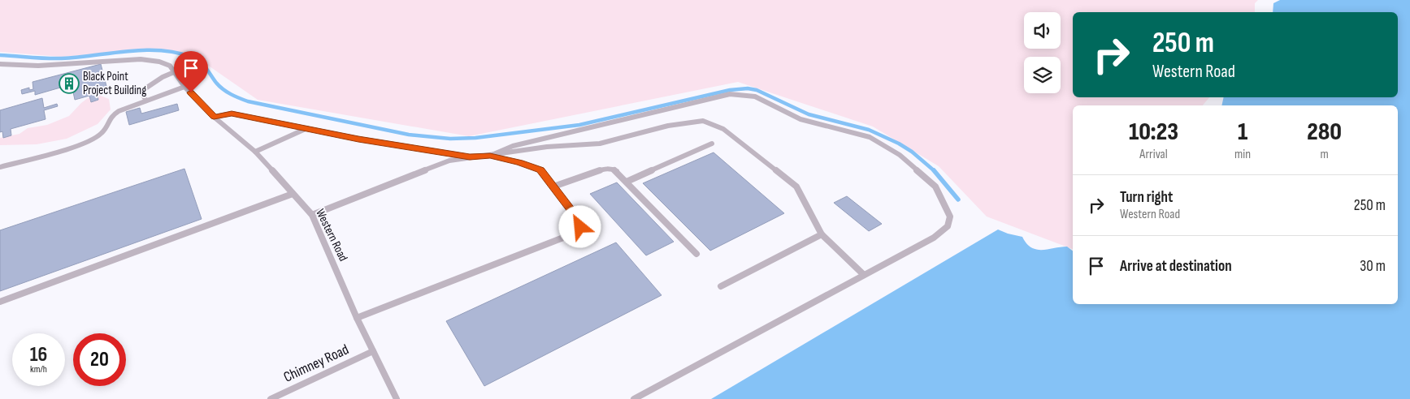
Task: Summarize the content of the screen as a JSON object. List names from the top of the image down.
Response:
{
  "streets": {
    "lane": ["Western Road", "Chimney Road"]
  },
  "crossings": [
    ["Western Road", "Chimney Road"]
  ],
  "places": {
    "building": ["Black Point Project Building"]
  },
  "page": {
    "turn": ["250 m", "Western Road"],
    "eta": [
      "10:23",
      "Arrival",
      "1",
      "min",
      "280",
      "m"
    ],
    "list": [
      {
        "name": "Turn right",
        "note": "Western Road",
        "value": "250 m"
      },
      {
        "name": "Arrive at destination",
        "value": "30 m"
      }
    ],
    "speed": "16 km/h",
    "limit": "20"
  }
}
